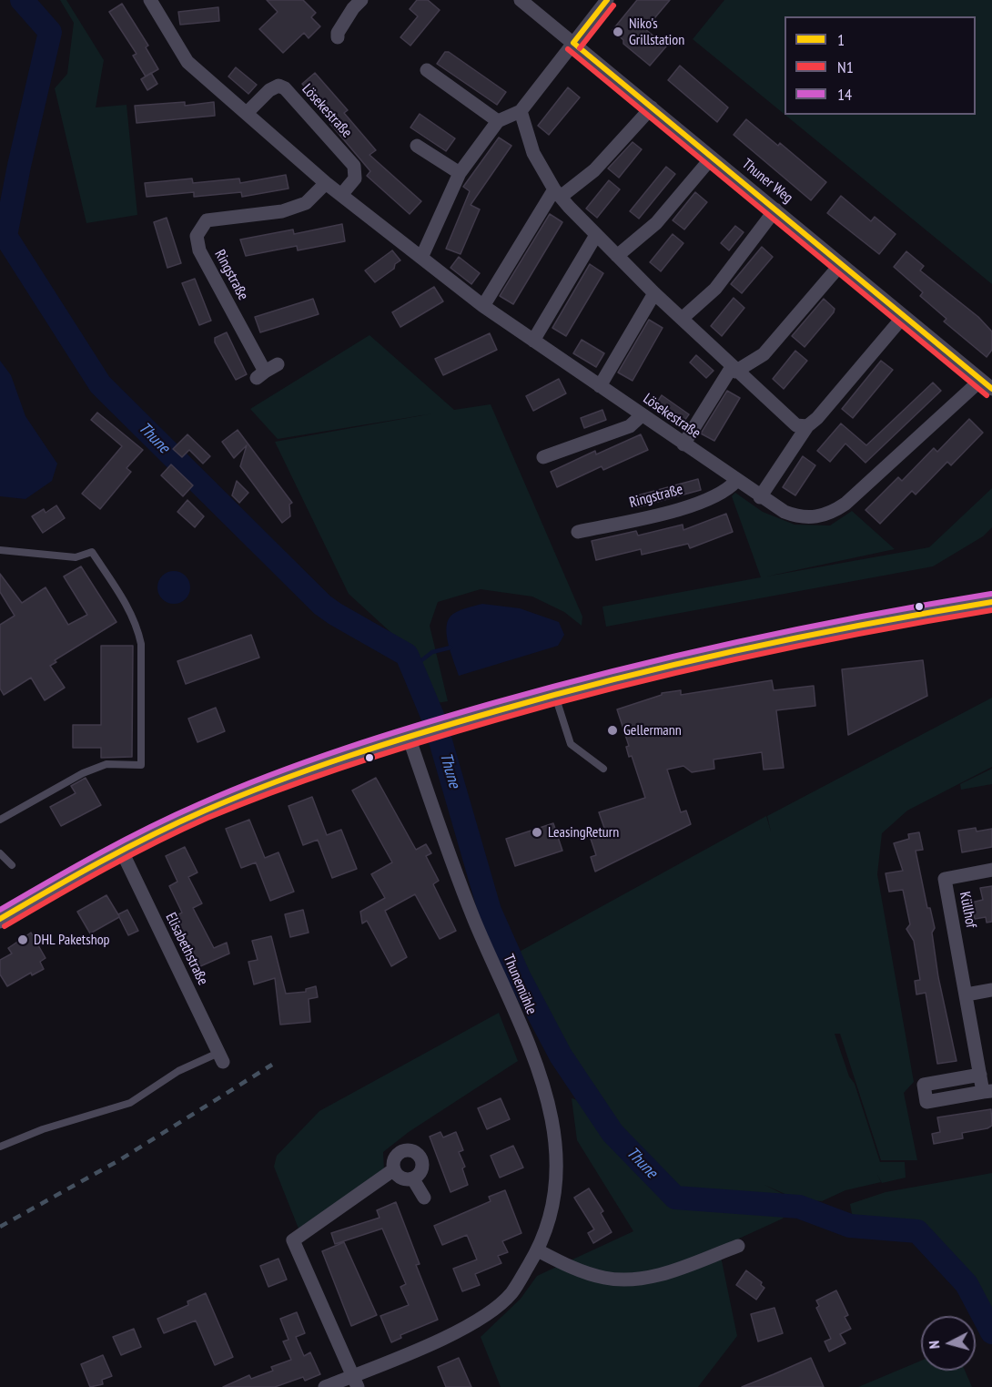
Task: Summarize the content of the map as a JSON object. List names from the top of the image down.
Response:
{
  "streets": {
    "street": [
      "Lösekestraße",
      "Thuner Weg",
      "Ringstraße",
      "Küllhof",
      "Elisabethstraße",
      "Thunemühle"
    ]
  },
  "crossings": [
    ["Lösekestraße", "Thuner Weg"],
    ["Lösekestraße", "Ringstraße"]
  ],
  "water": ["Thune"],
  "places": [
    "Niko's Grillstation",
    "Gellermann",
    "LeasingReturn",
    "DHL Paketshop"
  ],
  "lines": ["transit line 1", "transit line N1", "transit line 14"],
  "legend": ["1", "N1", "14"],
  "north": "left"
}
